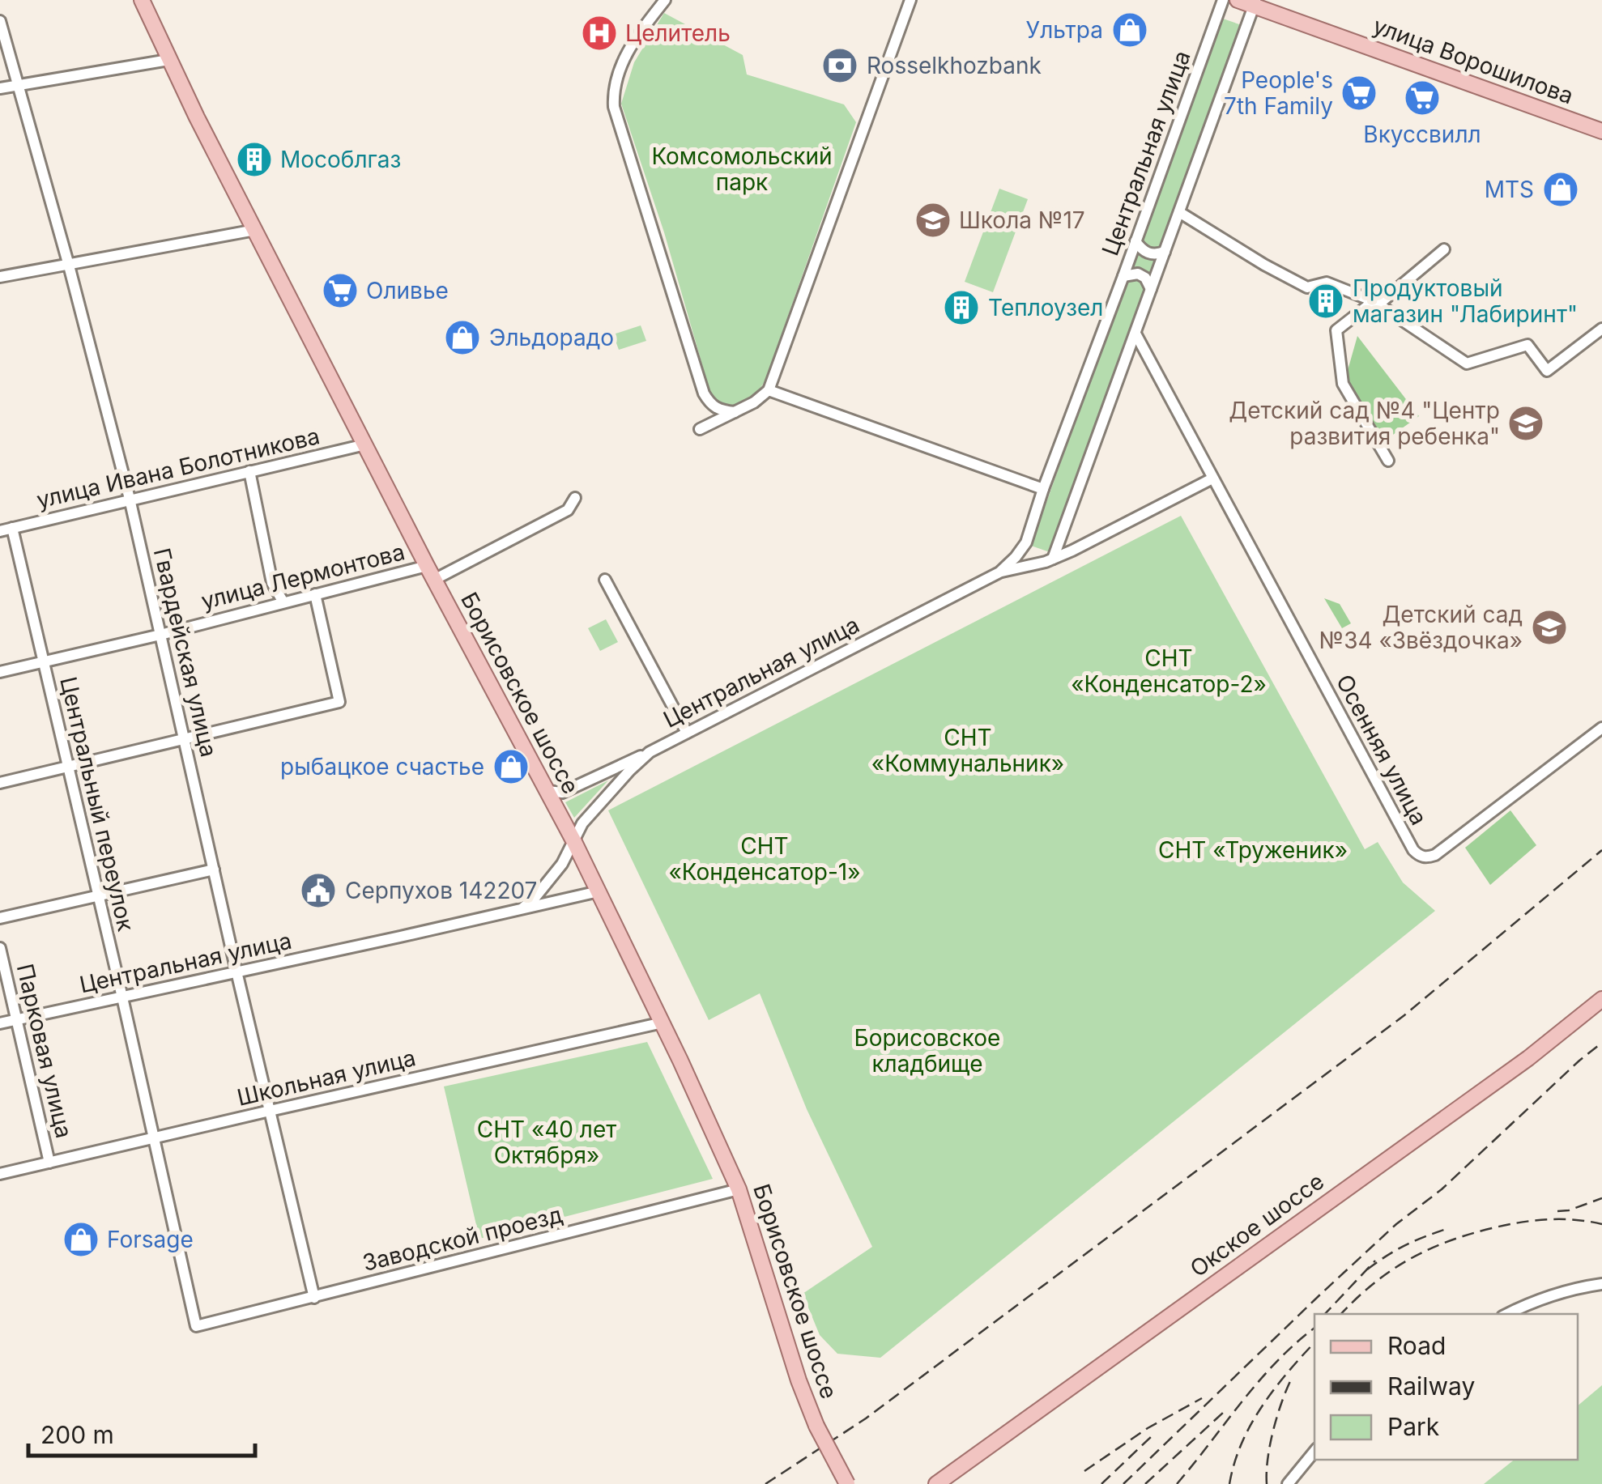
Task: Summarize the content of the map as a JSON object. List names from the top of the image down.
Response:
{
  "streets": {
    "main road": ["улица Ворошилова", "Борисовское шоссе", "Окское шоссе"],
    "street": [
      "Центральная улица",
      "улица Ивана Болотникова",
      "улица Лермонтова",
      "Гвардейская улица",
      "Осенняя улица",
      "Центральный переулок",
      "Парковая улица",
      "Школьная улица",
      "Заводской проезд"
    ]
  },
  "crossings": [
    ["Центральная улица", "Гвардейская улица"],
    ["Центральная улица", "Борисовское шоссе"],
    ["Центральная улица", "Центральный переулок"],
    ["Центральная улица", "Парковая улица"],
    ["улица Ивана Болотникова", "Гвардейская улица"],
    ["улица Ивана Болотникова", "Борисовское шоссе"],
    ["улица Ивана Болотникова", "Центральный переулок"],
    ["улица Лермонтова", "Гвардейская улица"],
    ["улица Лермонтова", "Борисовское шоссе"],
    ["улица Лермонтова", "Центральный переулок"],
    ["Гвардейская улица", "Школьная улица"],
    ["Гвардейская улица", "Заводской проезд"],
    ["Борисовское шоссе", "Школьная улица"],
    ["Борисовское шоссе", "Заводской проезд"],
    ["Центральный переулок", "Школьная улица"],
    ["Центральный переулок", "Заводской проезд"],
    ["Парковая улица", "Школьная улица"]
  ],
  "parks": [
    "Комсомольский парк",
    "СНТ «Конденсатор-2»",
    "СНТ «Коммунальник»",
    "СНТ «Конденсатор-1»",
    "СНТ «Труженик»",
    "Борисовское кладбище",
    "СНТ «40 лет Октября»"
  ],
  "places": {
    "shop": [
      "Ультра",
      "MTS",
      "Эльдорадо",
      "рыбацкое счастье",
      "Forsage"
    ],
    "hospital": ["Целитель"],
    "bank": ["Rosselkhozbank"],
    "supermarket": ["People's 7th Family", "Вкуссвилл", "Оливье"],
    "building": ["Мособлгаз", "Продуктовый магазин \"Лабиринт\"", "Теплоузел"],
    "school or university": ["Школа №17", "Детский сад №4 \"Центр развития ребенка\"", "Детский сад №34 «Звёздочка»"],
    "public building": ["Серпухов 142207"]
  },
  "legend": ["Road", "Railway", "Park"],
  "scale_bar": "200 m"
}
